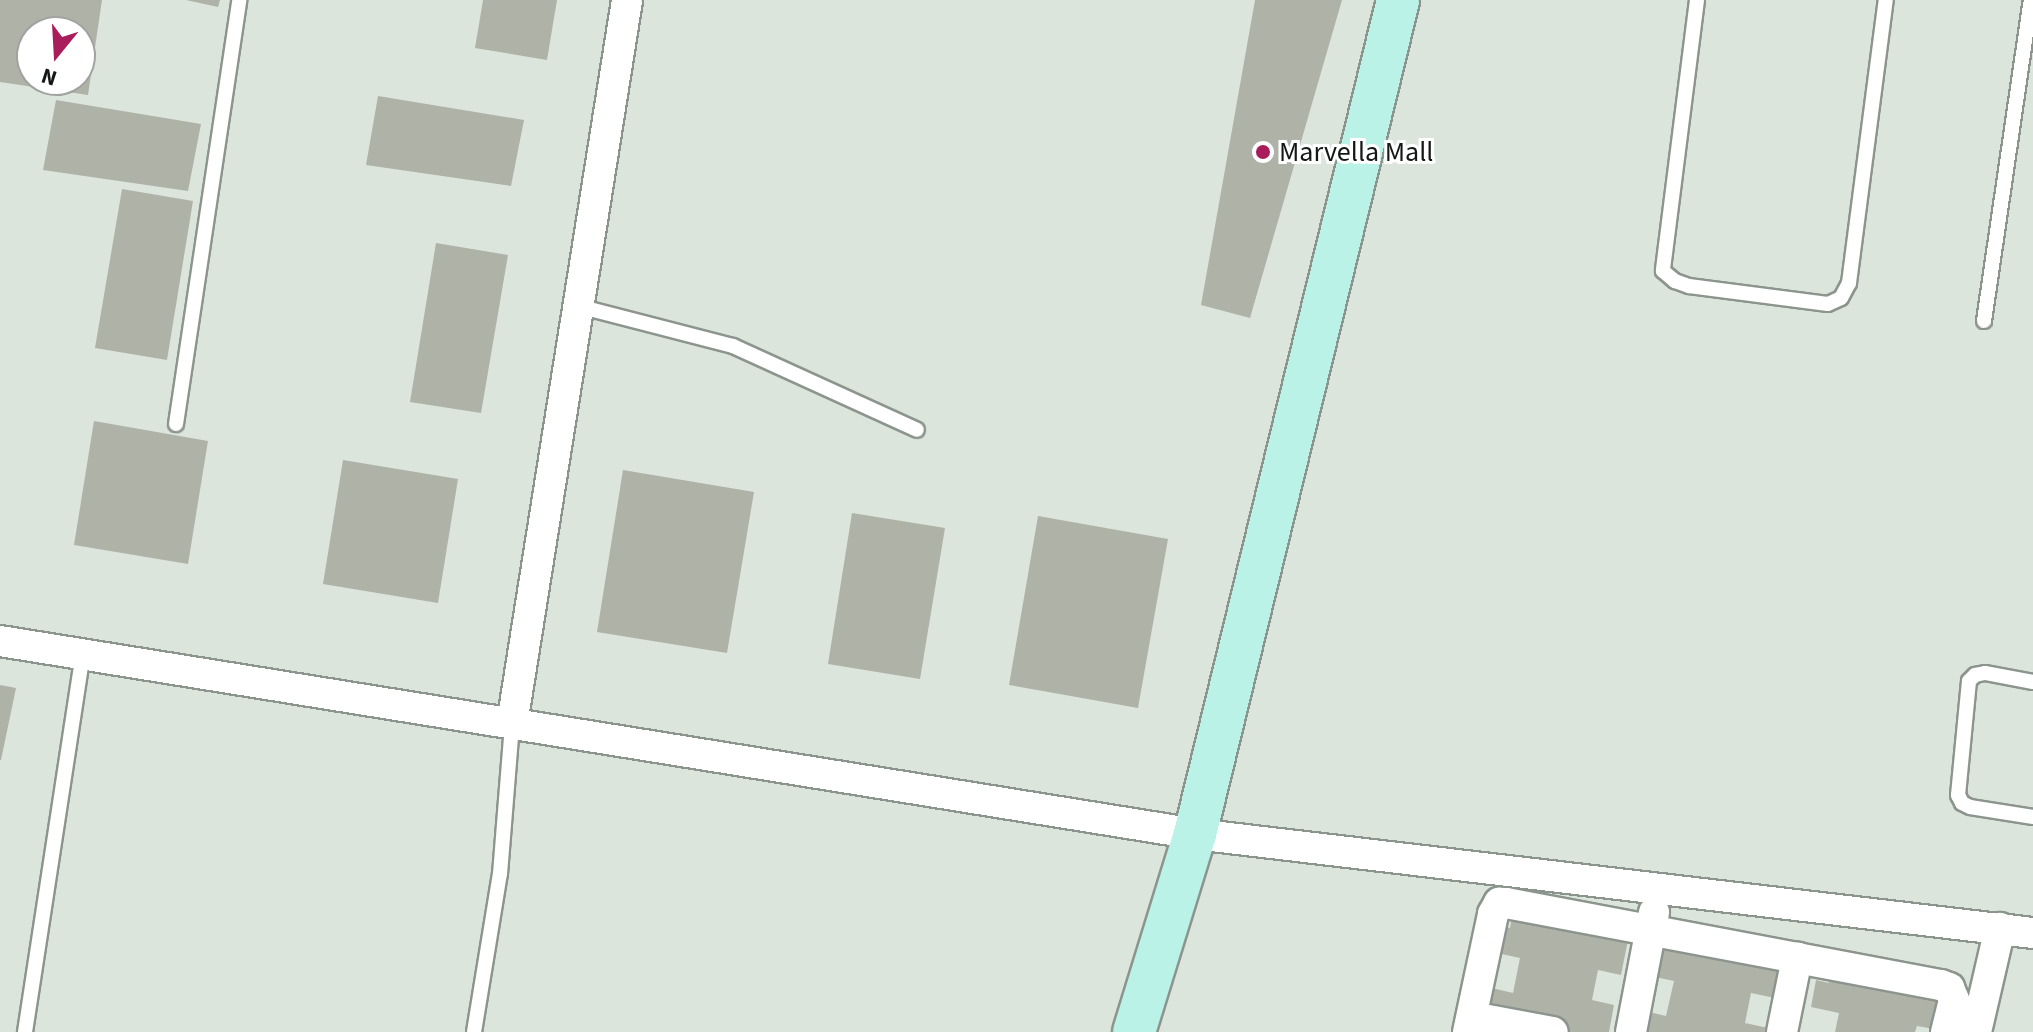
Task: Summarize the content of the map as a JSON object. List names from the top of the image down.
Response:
{
  "places": ["Marvella Mall"],
  "north": "bottom"
}
